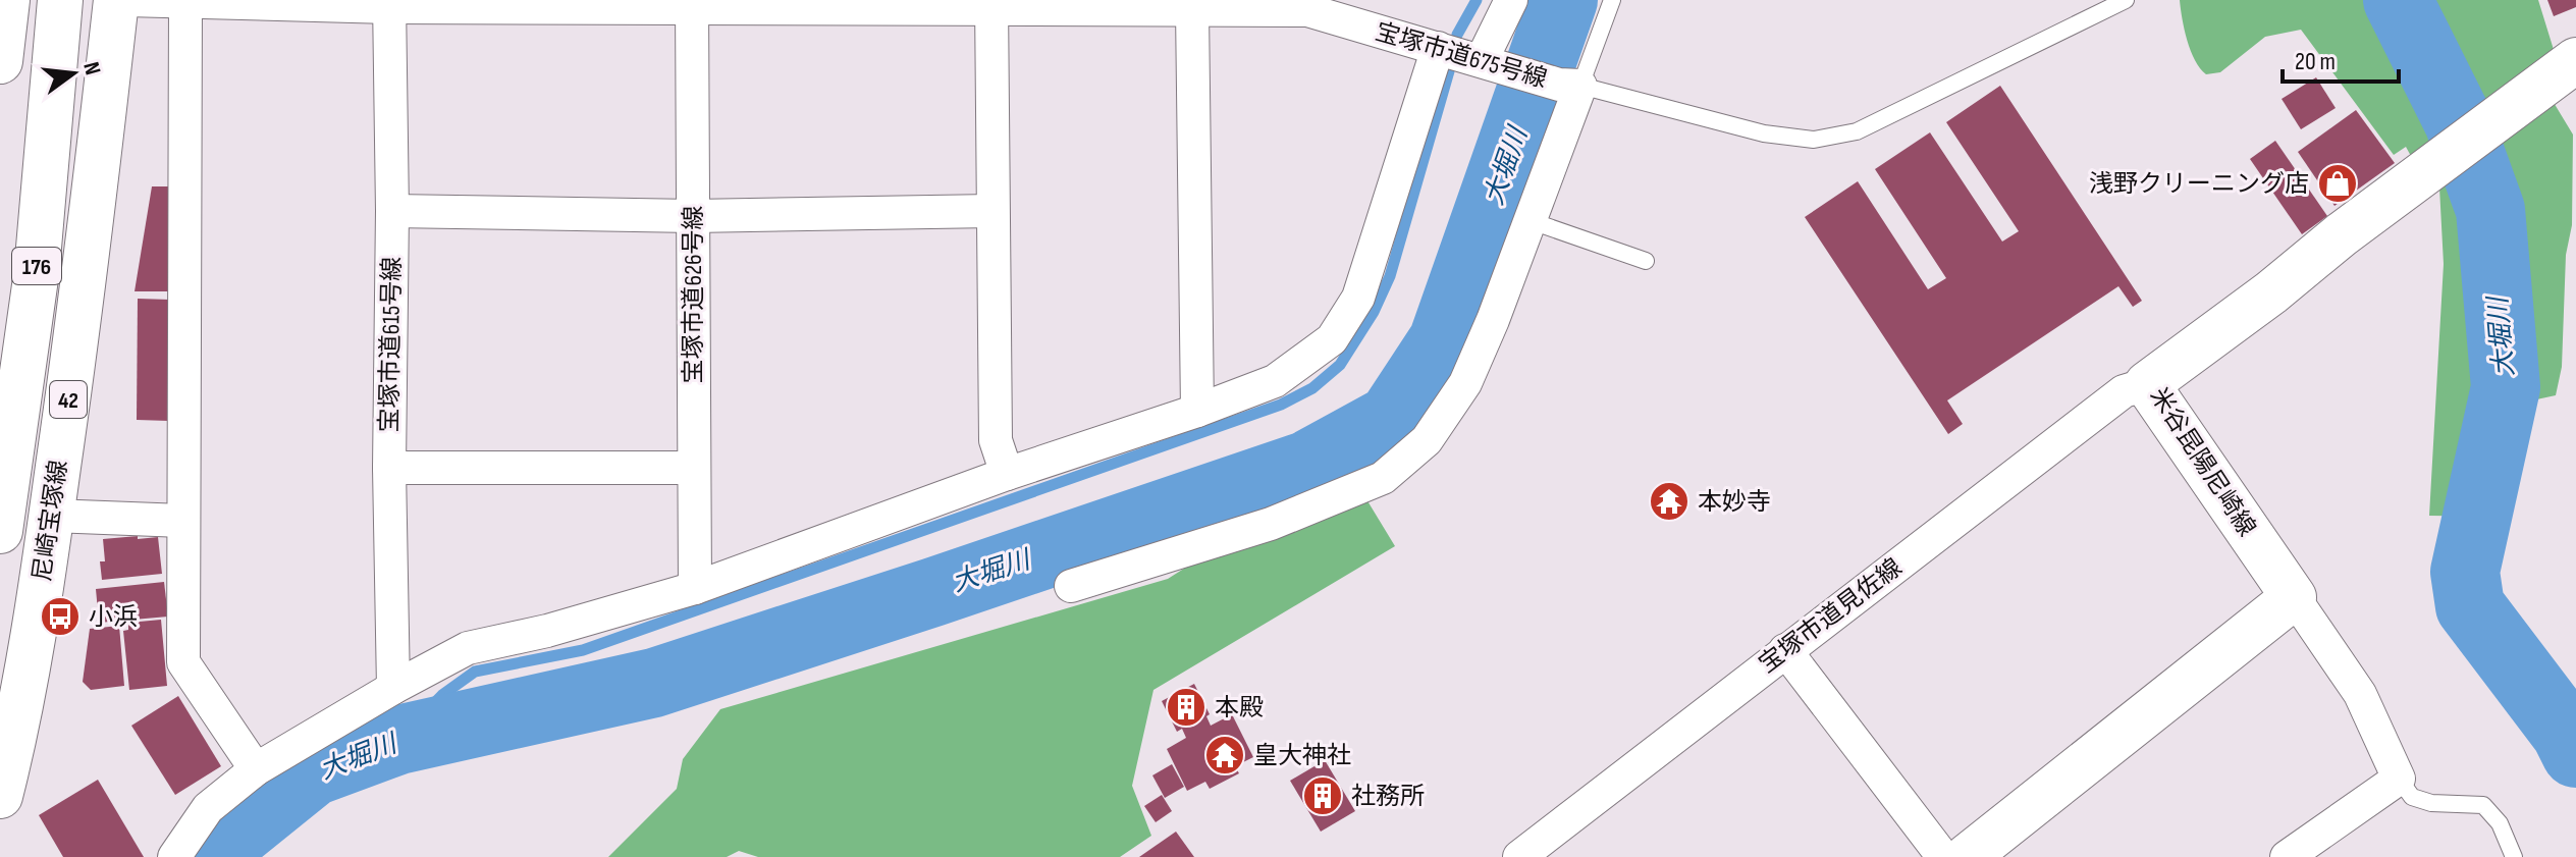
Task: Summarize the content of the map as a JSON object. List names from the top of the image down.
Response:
{
  "streets": {
    "main road": [
      "176",
      "42",
      "米谷昆陽尼崎線",
      "尼崎宝塚線"
    ],
    "street": [
      "宝塚市道675号線",
      "宝塚市道626号線",
      "宝塚市道615号線",
      "宝塚市道見佐線"
    ]
  },
  "crossings": [
    ["宝塚市道675号線", "宝塚市道626号線"],
    ["宝塚市道675号線", "宝塚市道615号線"],
    ["米谷昆陽尼崎線", "宝塚市道見佐線"]
  ],
  "water": ["大堀川"],
  "places": {
    "shop": ["浅野クリーニング店"],
    "temple": ["本妙寺", "皇大神社"],
    "bus stop": ["小浜"],
    "building": ["本殿", "社務所"]
  },
  "scale_bar": "20 m",
  "north": "right"
}
